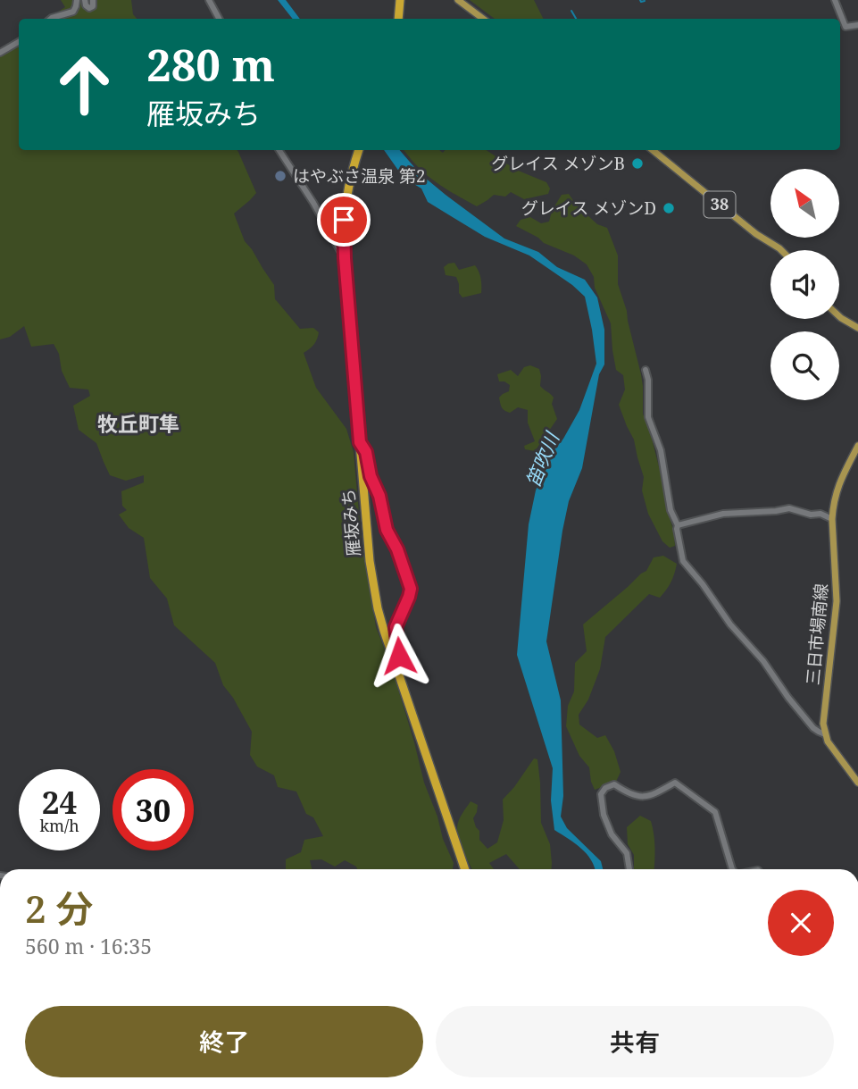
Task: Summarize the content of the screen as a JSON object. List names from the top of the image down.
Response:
{
  "streets": {
    "highway": ["雁坂みち"],
    "main road": ["38", "三日市場南線"]
  },
  "districts": ["牧丘町隼"],
  "water": ["笛吹川"],
  "places": ["グレイス メゾンB", "はやぶさ温泉 第2", "グレイス メゾンD"],
  "north": "top left",
  "page": {
    "turn": ["280 m", "雁坂みち"],
    "speed": "24 km/h",
    "limit": "30",
    "heading": ["2 分", "560 m · 16:35"],
    "buttons": ["終了", "共有"]
  }
}
